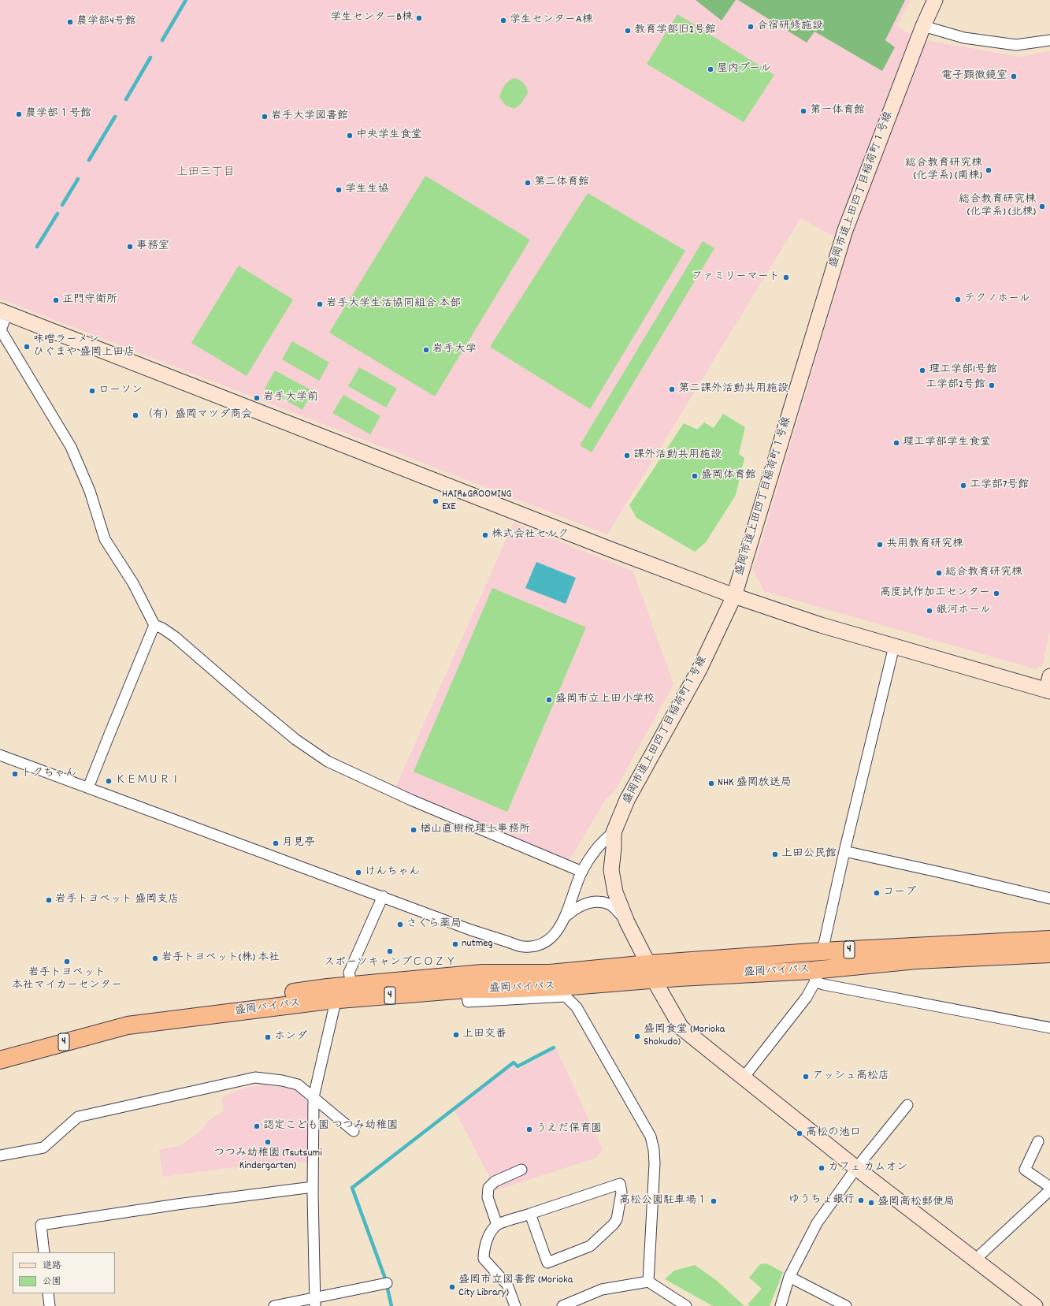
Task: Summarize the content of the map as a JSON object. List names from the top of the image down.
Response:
{
  "streets": {
    "highway": ["4", "盛岡バイパス"],
    "street": ["盛岡市道上田四丁目稲荷町１号線"]
  },
  "crossings": [
    ["盛岡市道上田四丁目稲荷町１号線", "盛岡バイパス"]
  ],
  "districts": ["上田三丁目"],
  "places": [
    "学生センターB棟",
    "学生センターA棟",
    "農学部4号館",
    "合宿研修施設",
    "教育学部旧2号館",
    "屋内プール",
    "電子顕微鏡室",
    "第一体育館",
    "農学部１号館",
    "岩手大学図書館",
    "中央学生食堂",
    "総合教育研究棟 (化学系) (南棟)",
    "第二体育館",
    "学生生協",
    "総合教育研究棟 (化学系) (北棟)",
    "事務室",
    "ファミリーマート",
    "テクノホール",
    "正門守衛所",
    "岩手大学生活協同組合 本部",
    "味噌ラーメン ひぐまや 盛岡上田店",
    "岩手大学",
    "理工学部1号館",
    "工学部2号館",
    "第二課外活動共用施設",
    "ローソン",
    "岩手大学前",
    "（有）盛岡マツダ商会",
    "理工学部学生食堂",
    "課外活動共用施設",
    "盛岡体育館",
    "工学部7号館",
    "HAIR&GROOMING EXE",
    "株式会社セルク",
    "共用教育研究棟",
    "総合教育研究棟",
    "高度試作加工センター",
    "銀河ホール",
    "盛岡市立上田小学校",
    "トクちゃん",
    "ＫＥＭＵＲＩ",
    "NHK 盛岡放送局",
    "楢山直樹税理士事務所",
    "月見亭",
    "上田公民館",
    "けんちゃん",
    "コープ",
    "岩手トヨペット 盛岡支店",
    "さくら薬局",
    "nutmeg",
    "スポーツキャンプＣＯＺＹ",
    "岩手トヨペット(株) 本社",
    "岩手トヨペット 本社マイカーセンター",
    "上田交番",
    "盛岡食堂 (Morioka Shokudo)",
    "ホンダ",
    "アッシュ高松店",
    "認定こども園 つつみ幼稚園",
    "うえだ保育園",
    "高松の池口",
    "つつみ幼稚園 (Tsutsumi Kindergarten)",
    "カフェ カムオン",
    "ゆうちょ銀行",
    "高松公園駐車場１",
    "盛岡高松郵便局",
    "盛岡市立図書館 (Morioka City Library)"
  ],
  "legend": ["道路", "公園"]
}
